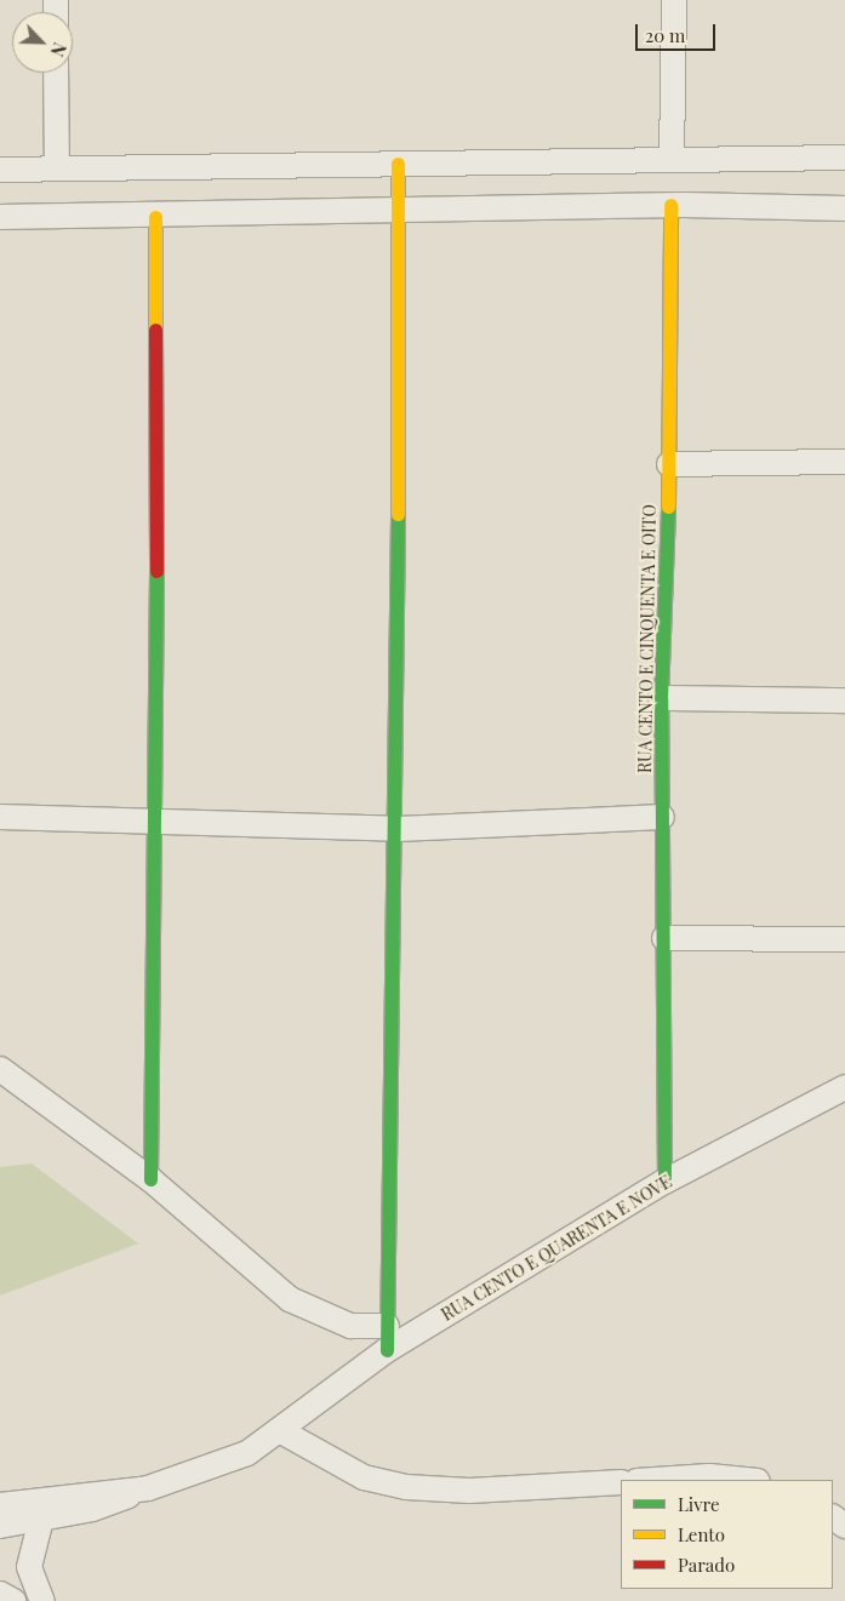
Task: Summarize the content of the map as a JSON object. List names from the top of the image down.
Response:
{
  "streets": {
    "street": ["RUA CENTO E CINQUENTA E OITO", "RUA CENTO E QUARENTA E NOVE"]
  },
  "crossings": [
    ["RUA CENTO E CINQUENTA E OITO", "RUA CENTO E QUARENTA E NOVE"]
  ],
  "legend": ["Livre", "Lento", "Parado"],
  "scale_bar": "20 m",
  "north": "bottom right"
}
